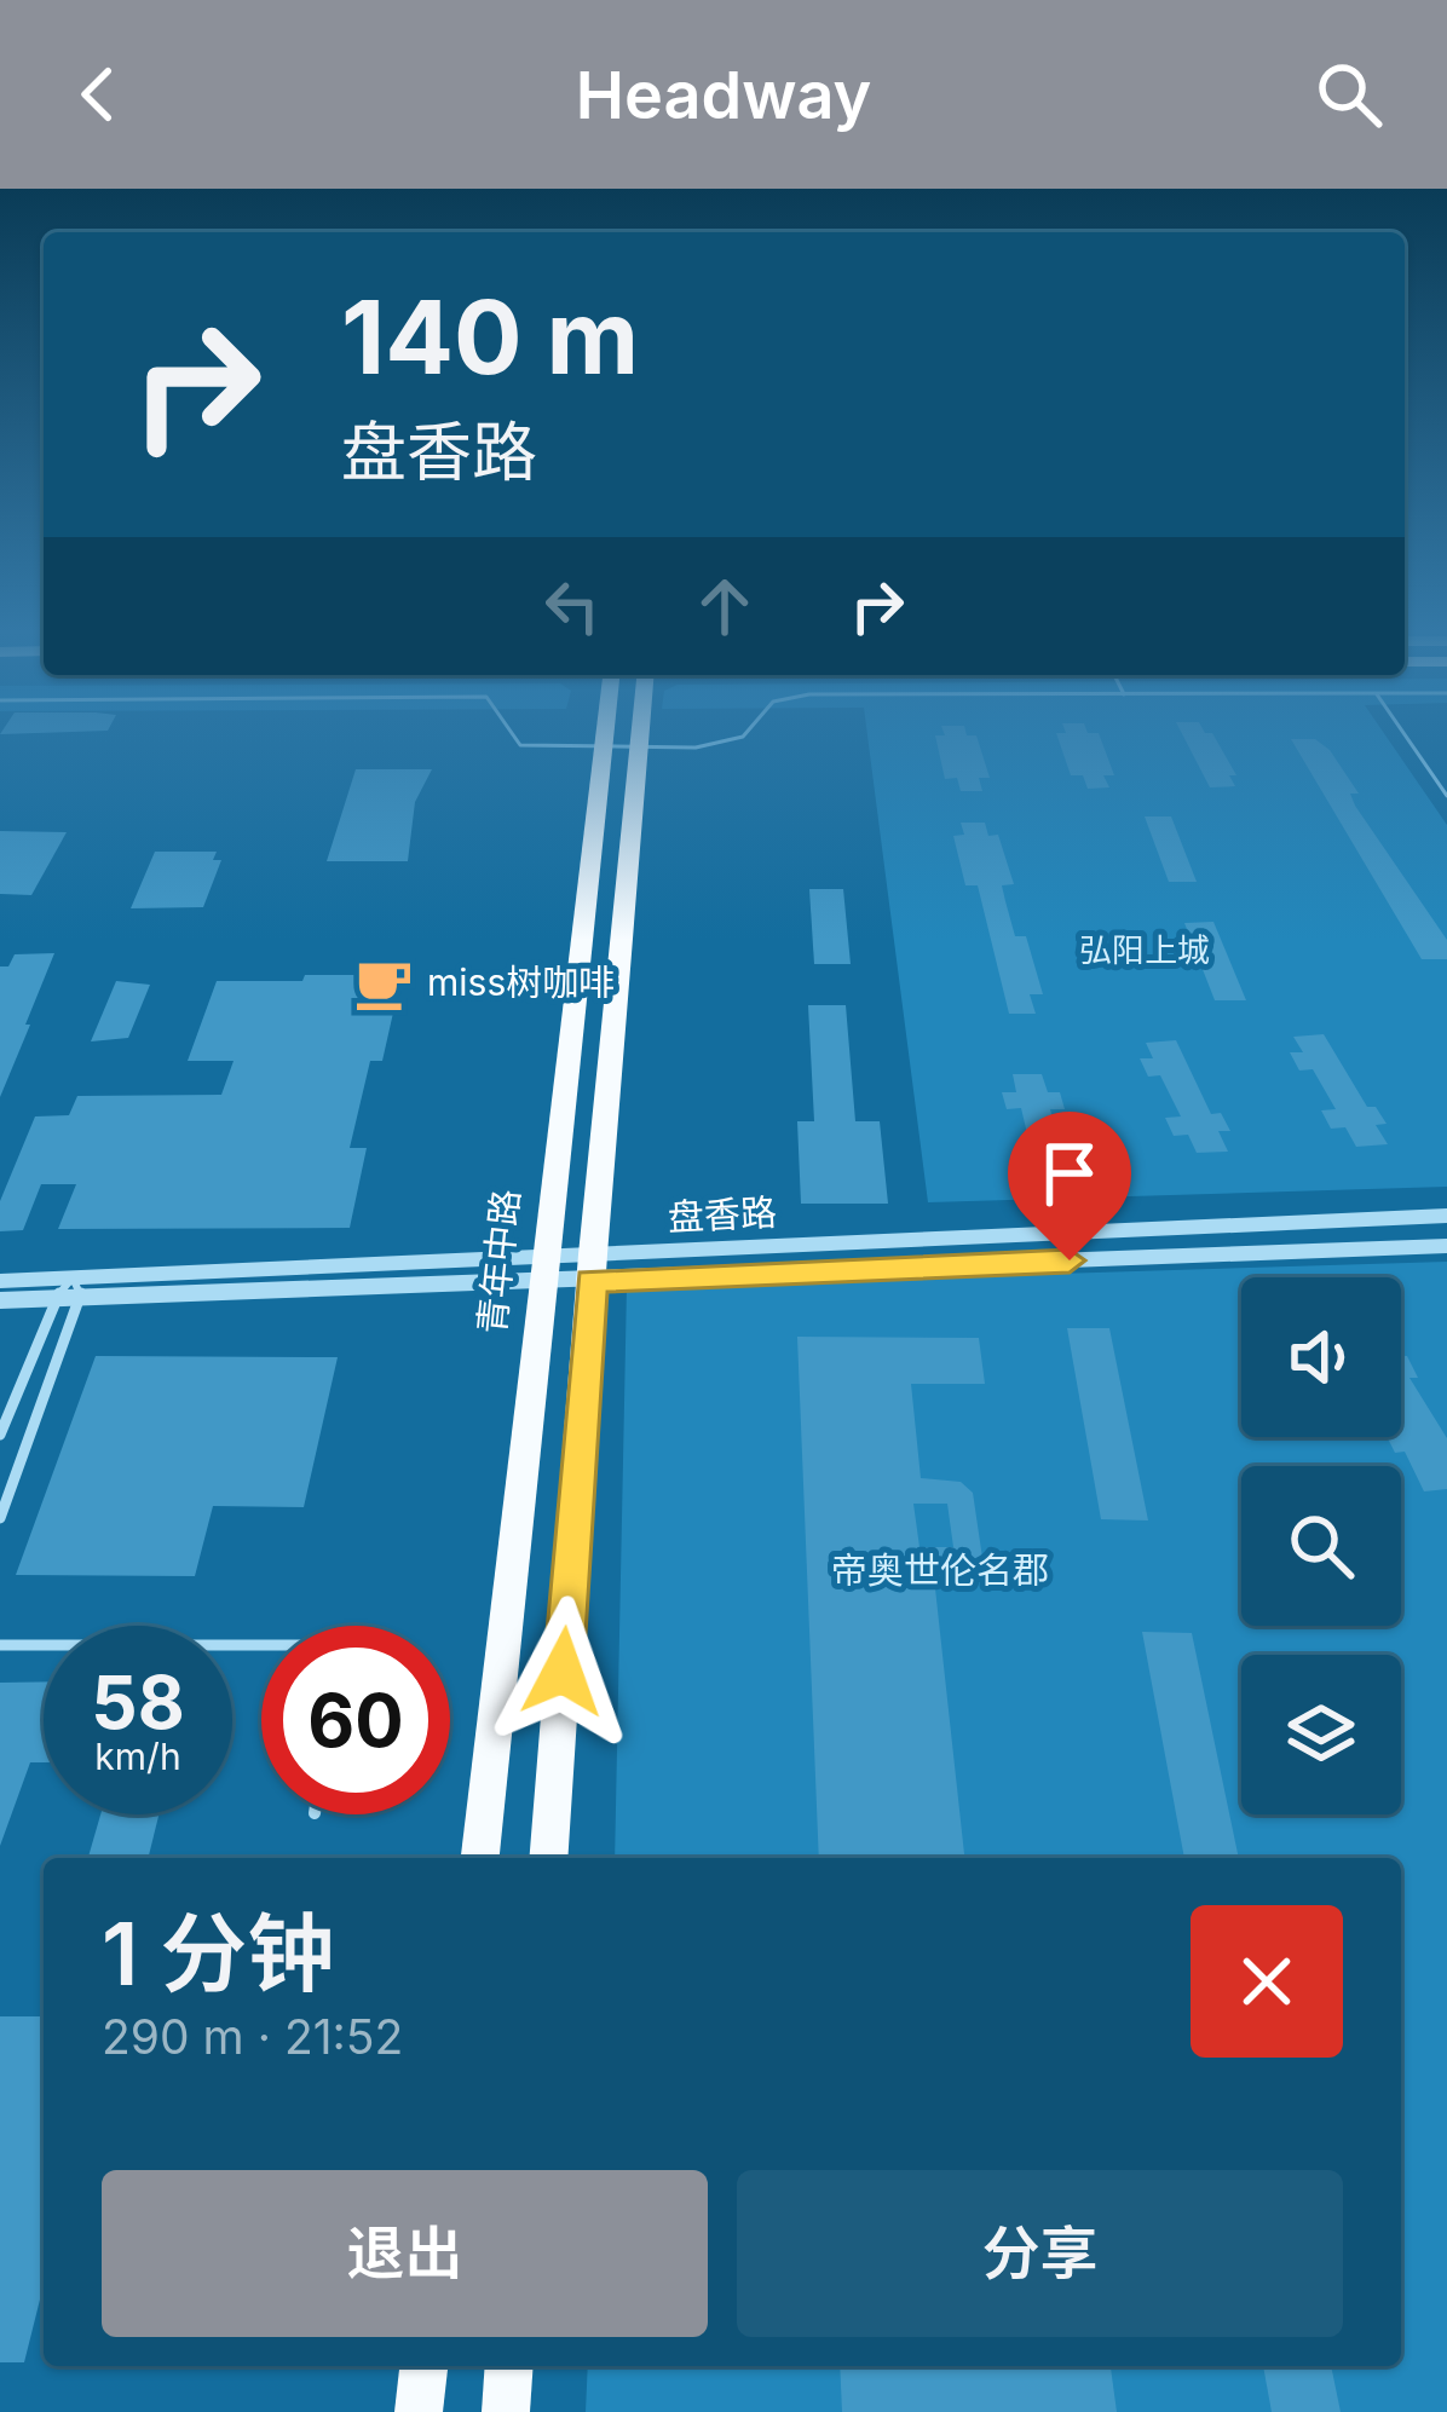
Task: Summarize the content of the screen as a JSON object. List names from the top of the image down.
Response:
{
  "streets": {
    "main road": ["青年中路"],
    "street": ["盘香路"]
  },
  "crossings": [
    ["盘香路", "青年中路"]
  ],
  "parks": ["弘阳上城", "帝奥世伦名郡"],
  "places": {
    "cafe": ["miss树咖啡"]
  },
  "page": {
    "header": "Headway",
    "turn": ["140 m", "盘香路"],
    "speed": "58 km/h",
    "limit": "60",
    "heading": ["1 分钟", "290 m · 21:52"],
    "buttons": ["退出", "分享"]
  }
}
